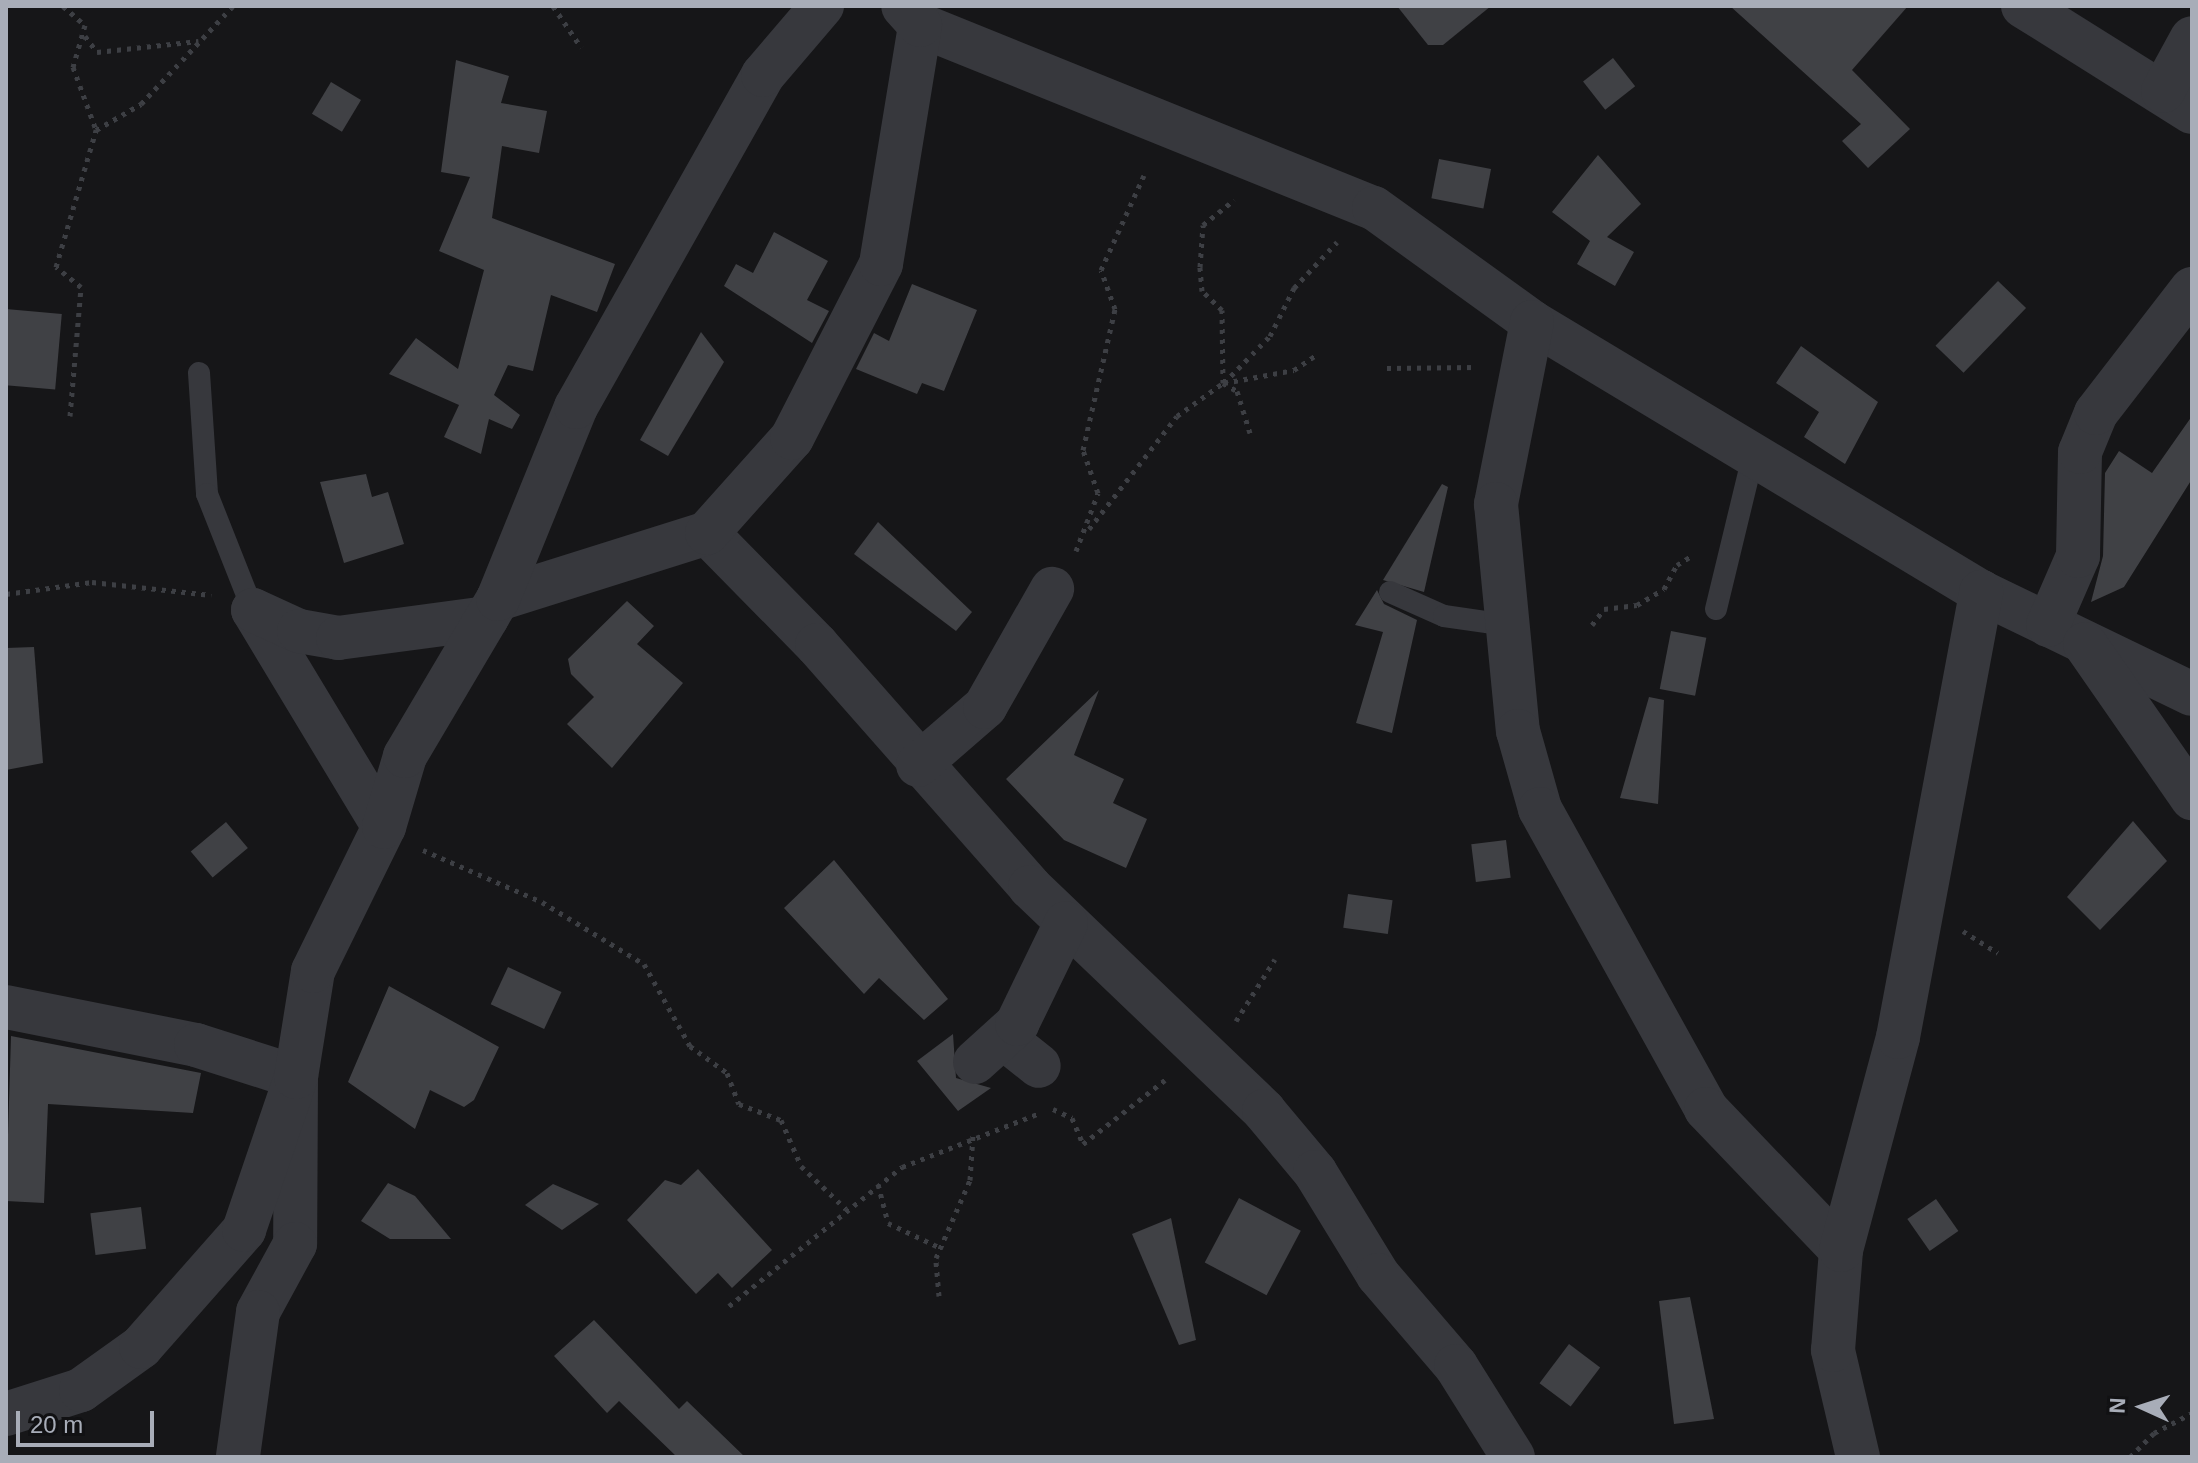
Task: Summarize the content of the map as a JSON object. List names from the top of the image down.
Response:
{
  "scale_bar": "20 m",
  "north": "left"
}
